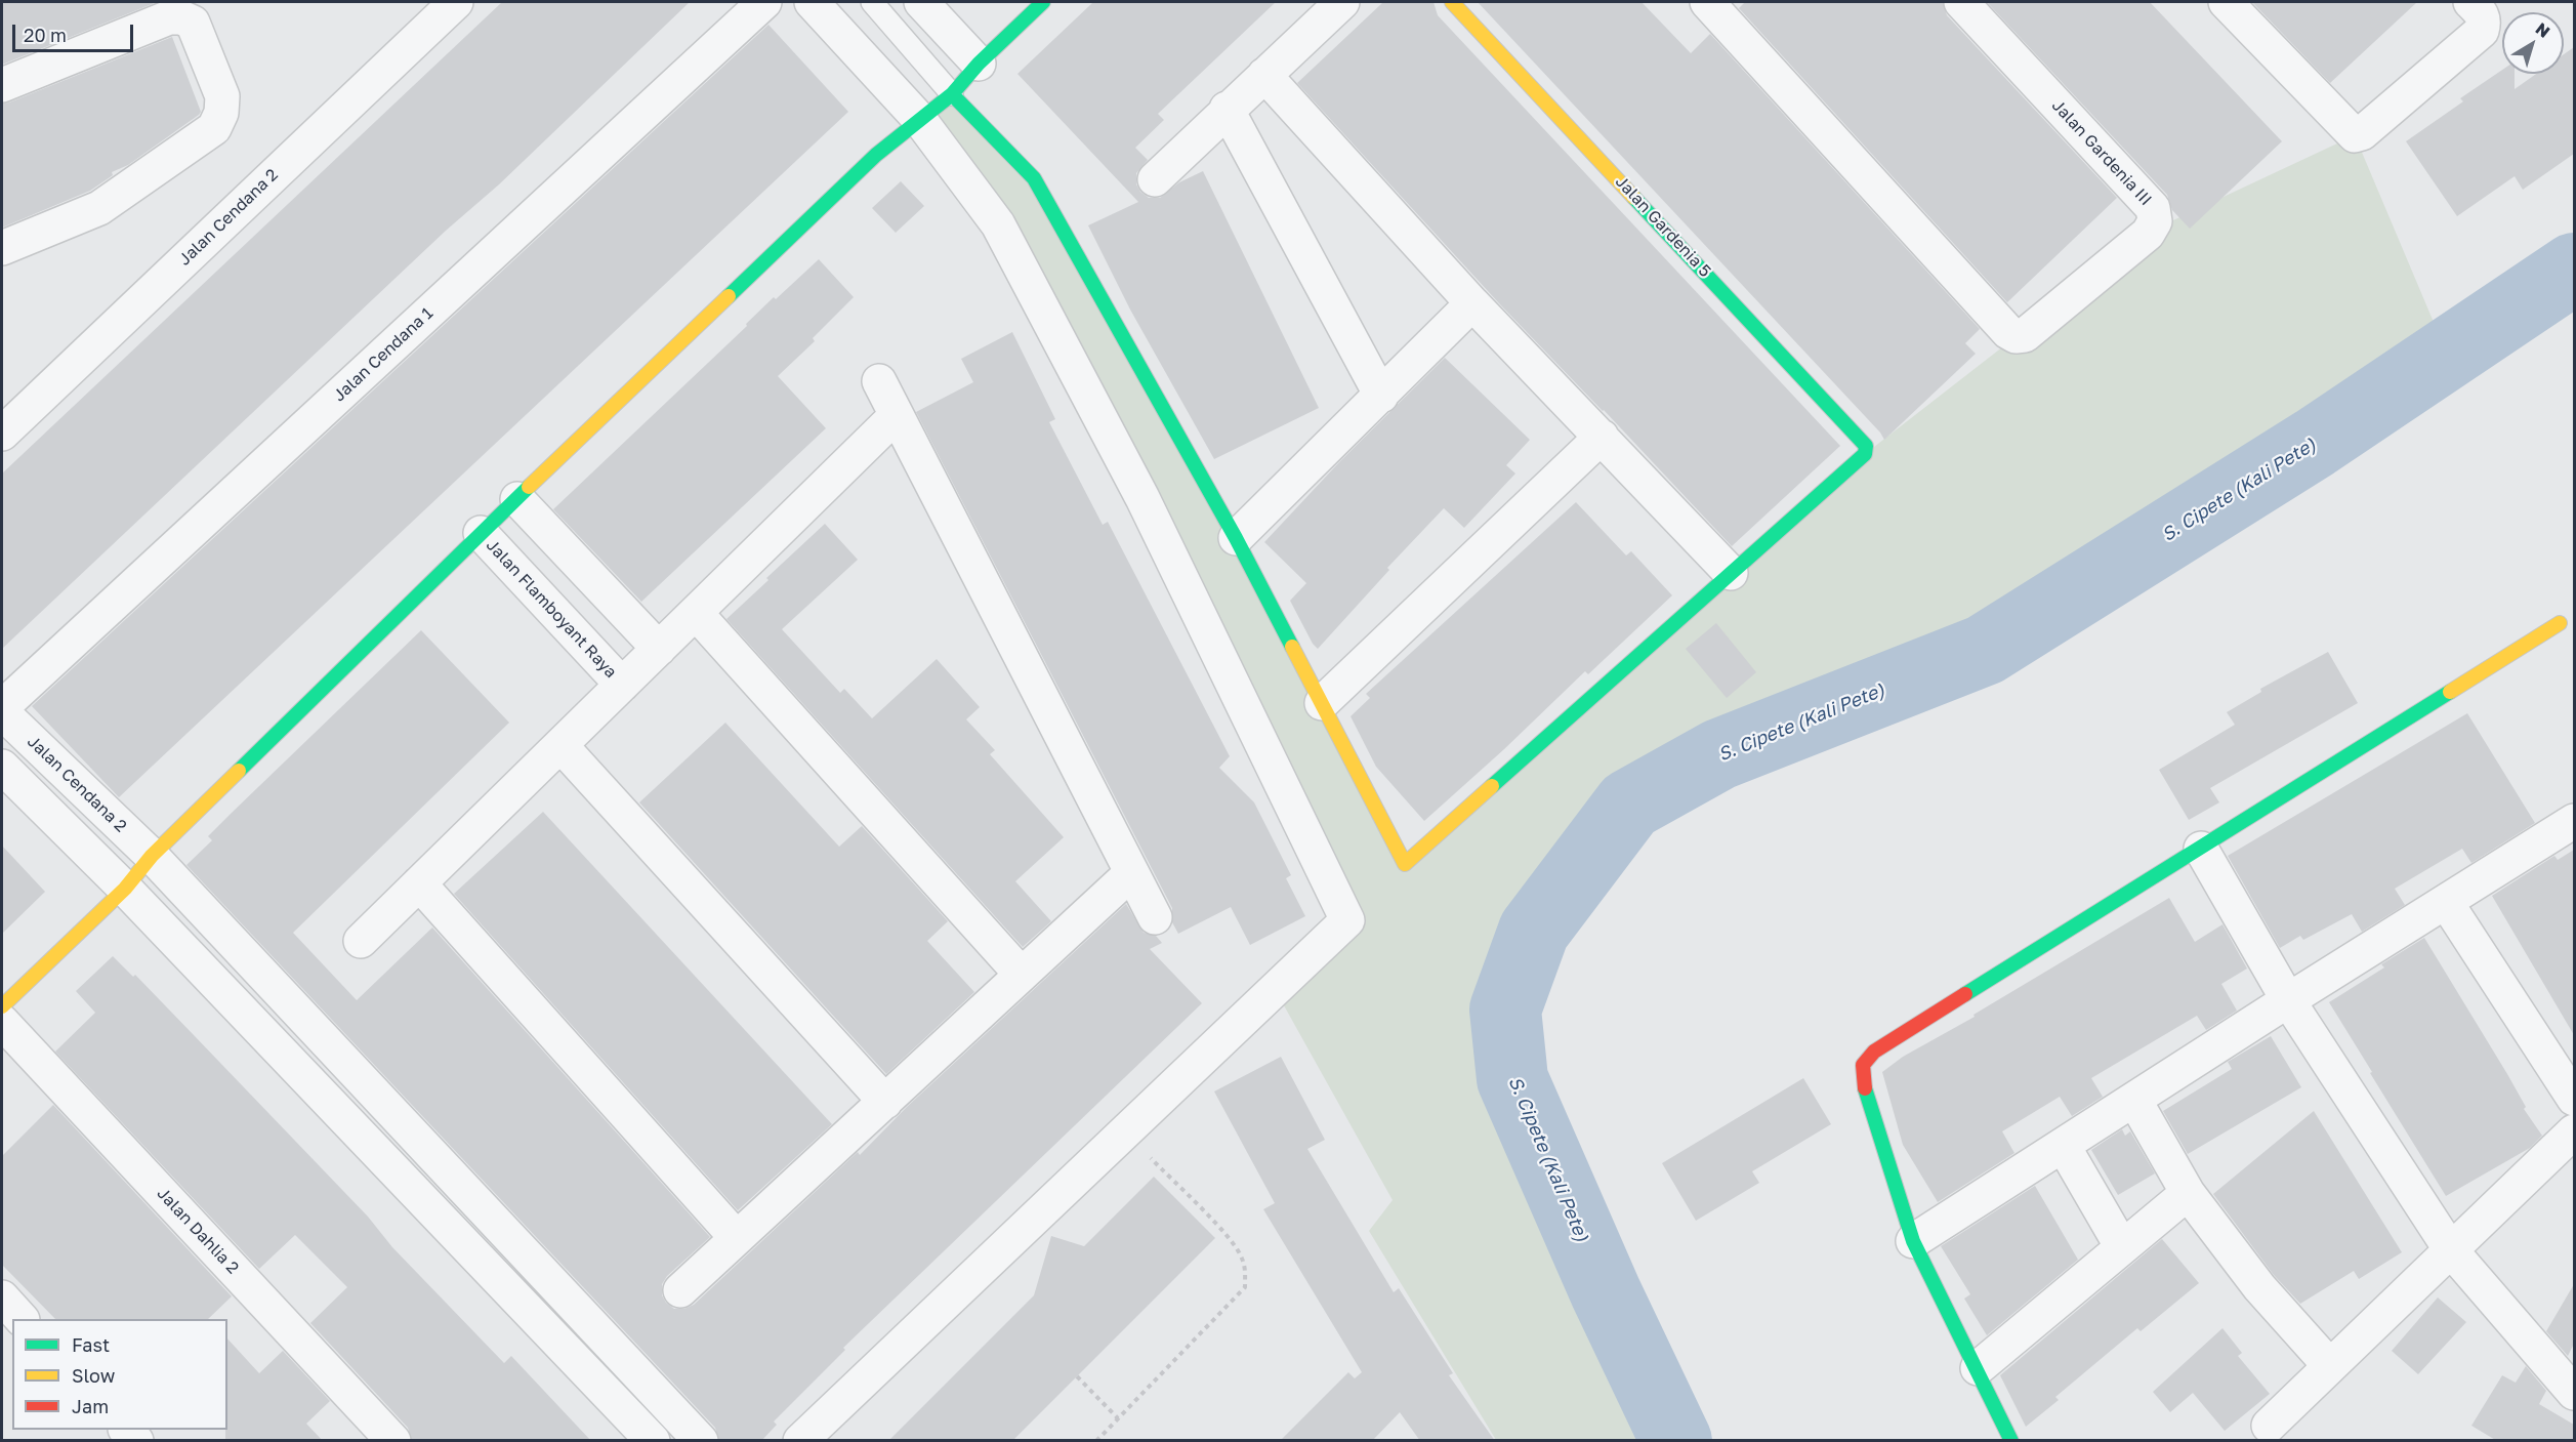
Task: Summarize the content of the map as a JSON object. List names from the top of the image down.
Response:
{
  "streets": {
    "street": [
      "Jalan Gardenia III",
      "Jalan Cendana 2",
      "Jalan Gardenia 5",
      "Jalan Cendana 1",
      "Jalan Flamboyant Raya",
      "Jalan Dahlia 2"
    ]
  },
  "water": ["S. Cipete (Kali Pete)"],
  "legend": ["Fast", "Slow", "Jam"],
  "scale_bar": "20 m",
  "north": "top right"
}
